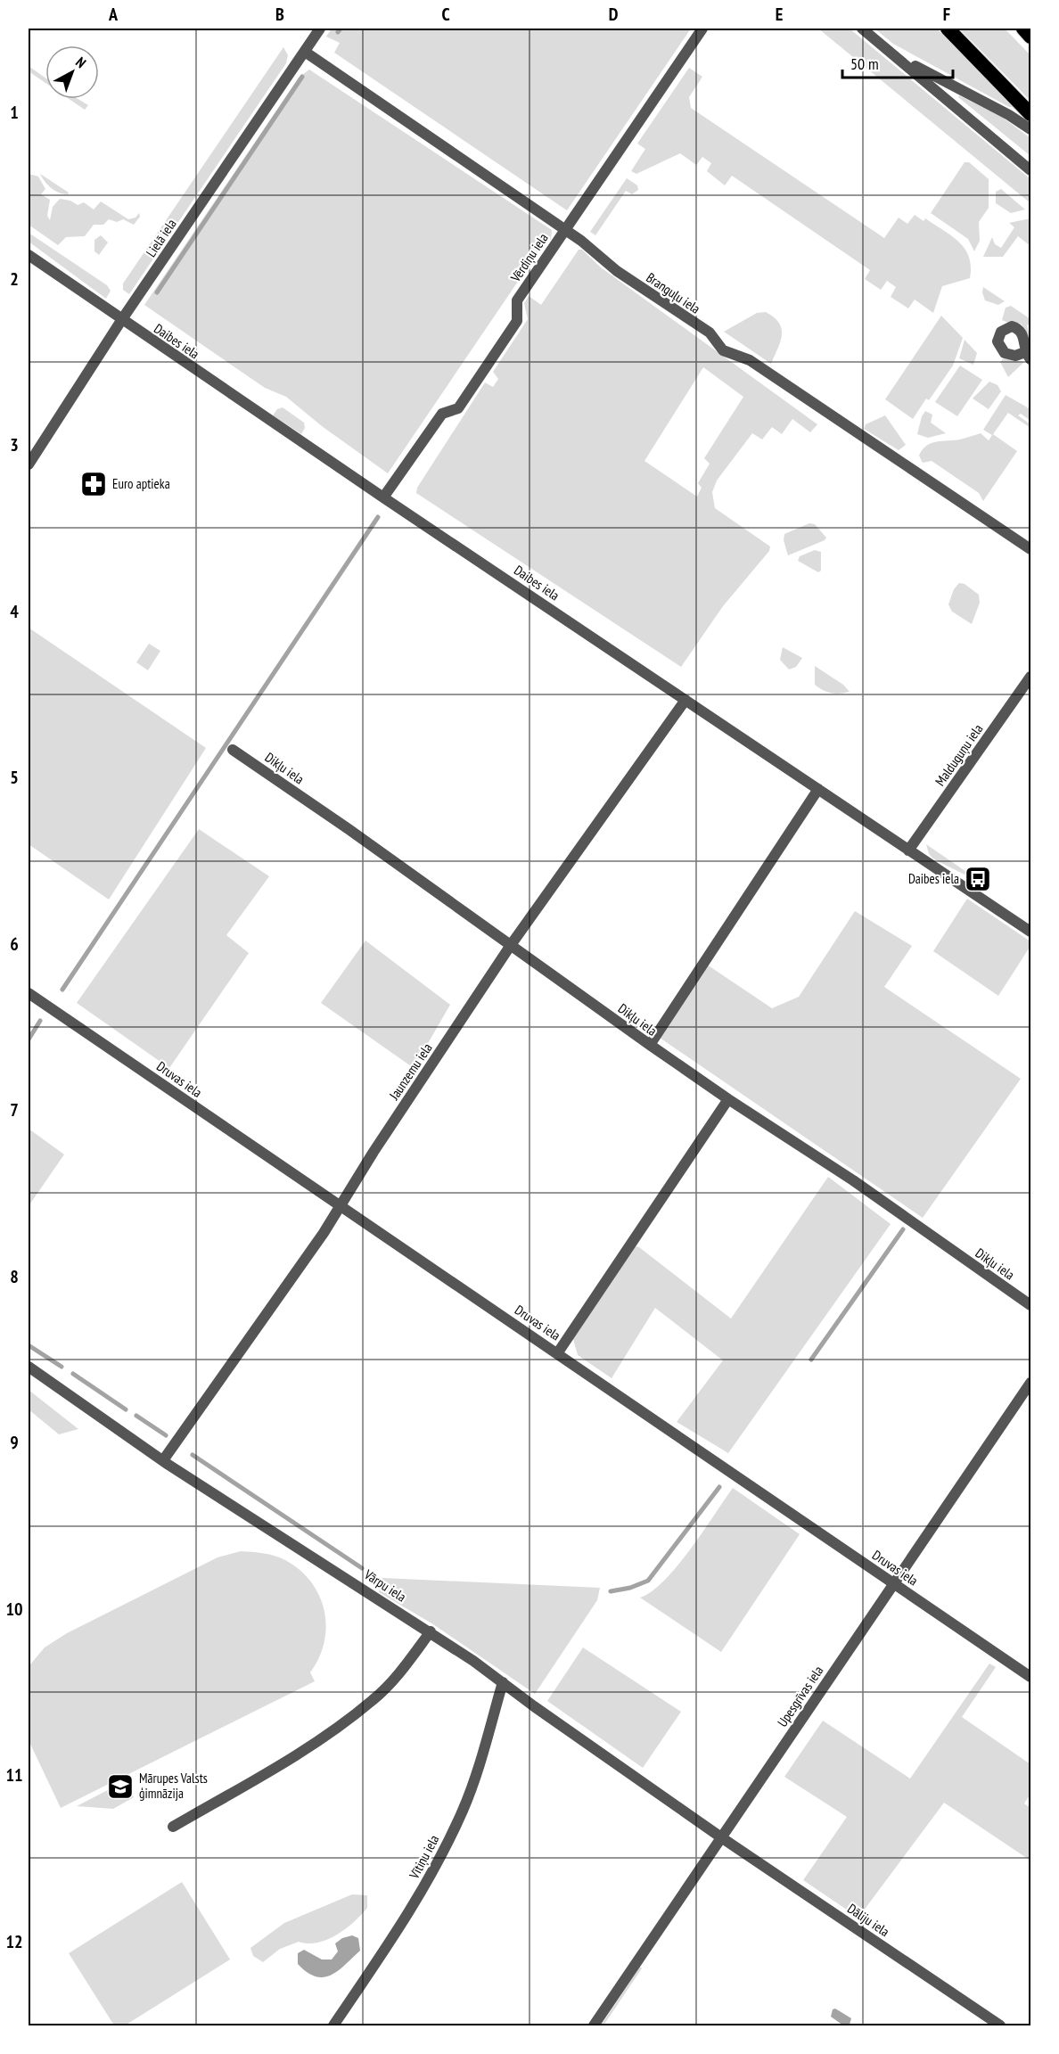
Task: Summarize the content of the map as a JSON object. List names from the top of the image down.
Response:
{
  "streets": {
    "street": [
      "Lielā iela",
      "Vērdiņu iela",
      "Branguļu iela",
      "Daibes iela",
      "Malduguņu iela",
      "Dikļu iela",
      "Jaunzemu iela",
      "Druvas iela",
      "Vārpu iela",
      "Upesgrīvas iela",
      "Vītiņu iela",
      "Dāliju iela"
    ]
  },
  "crossings": [
    ["Lielā iela", "Branguļu iela"],
    ["Lielā iela", "Daibes iela"],
    ["Vērdiņu iela", "Branguļu iela"],
    ["Vērdiņu iela", "Daibes iela"],
    ["Daibes iela", "Malduguņu iela"],
    ["Daibes iela", "Jaunzemu iela"],
    ["Dikļu iela", "Jaunzemu iela"],
    ["Jaunzemu iela", "Druvas iela"],
    ["Jaunzemu iela", "Vārpu iela"],
    ["Druvas iela", "Upesgrīvas iela"],
    ["Vārpu iela", "Upesgrīvas iela"],
    ["Vārpu iela", "Vītiņu iela"],
    ["Vārpu iela", "Dāliju iela"],
    ["Upesgrīvas iela", "Dāliju iela"]
  ],
  "places": {
    "pharmacy": ["Euro aptieka"],
    "bus stop": ["Daibes iela"],
    "school or university": ["Mārupes Valsts ģimnāzija"]
  },
  "scale_bar": "50 m",
  "north": "top right",
  "grid": {
    "columns": [
      "A",
      "B",
      "C",
      "D",
      "E",
      "F"
    ],
    "rows": [
      "1",
      "2",
      "3",
      "4",
      "5",
      "6",
      "7",
      "8",
      "9",
      "10",
      "11",
      "12"
    ]
  }
}
